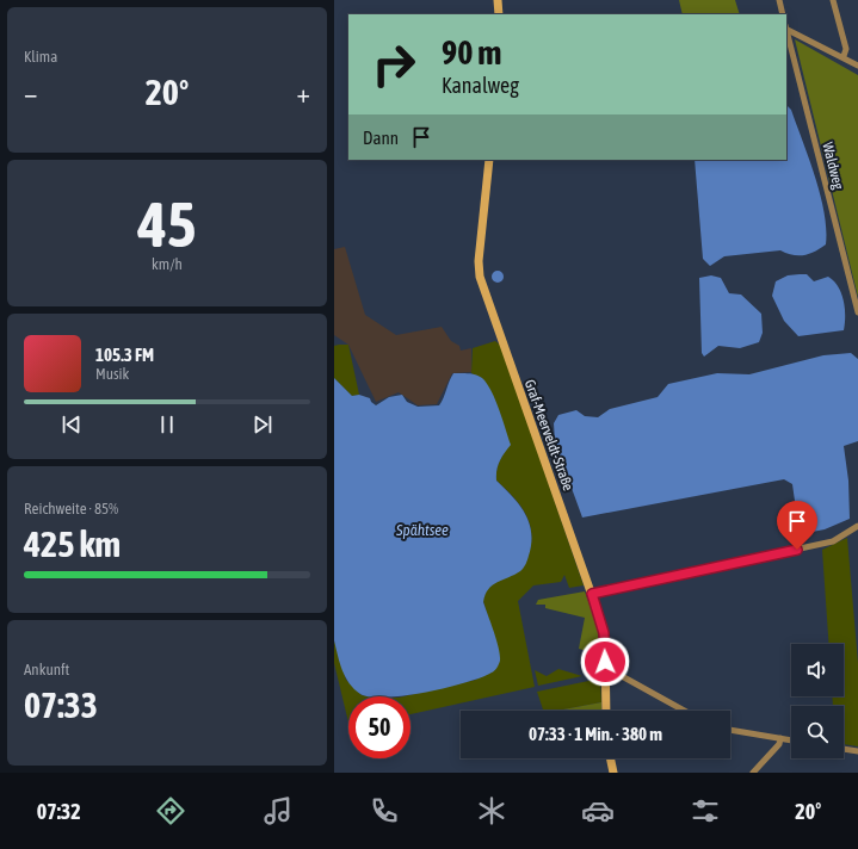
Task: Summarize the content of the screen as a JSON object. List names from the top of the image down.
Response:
{
  "streets": {
    "main road": ["Graf-Meerveldt-Straße"],
    "street": ["Waldweg"]
  },
  "water": ["Spähtsee"],
  "page": {
    "tile": [
      "Klima",
      ["45", "km/h"],
      ["Reichweite · 85%", "425 km"],
      ["Ankunft", "07:33"]
    ],
    "turn": ["90 m", "Kanalweg"],
    "heat": ["−", "20°", "+"],
    "then": "Dann",
    "song": ["105.3 FM", "Musik"],
    "limit": "50",
    "trip": "07:33 · 1 Min. · 380 m",
    "tabs": ["07:32", "20°"]
  }
}
